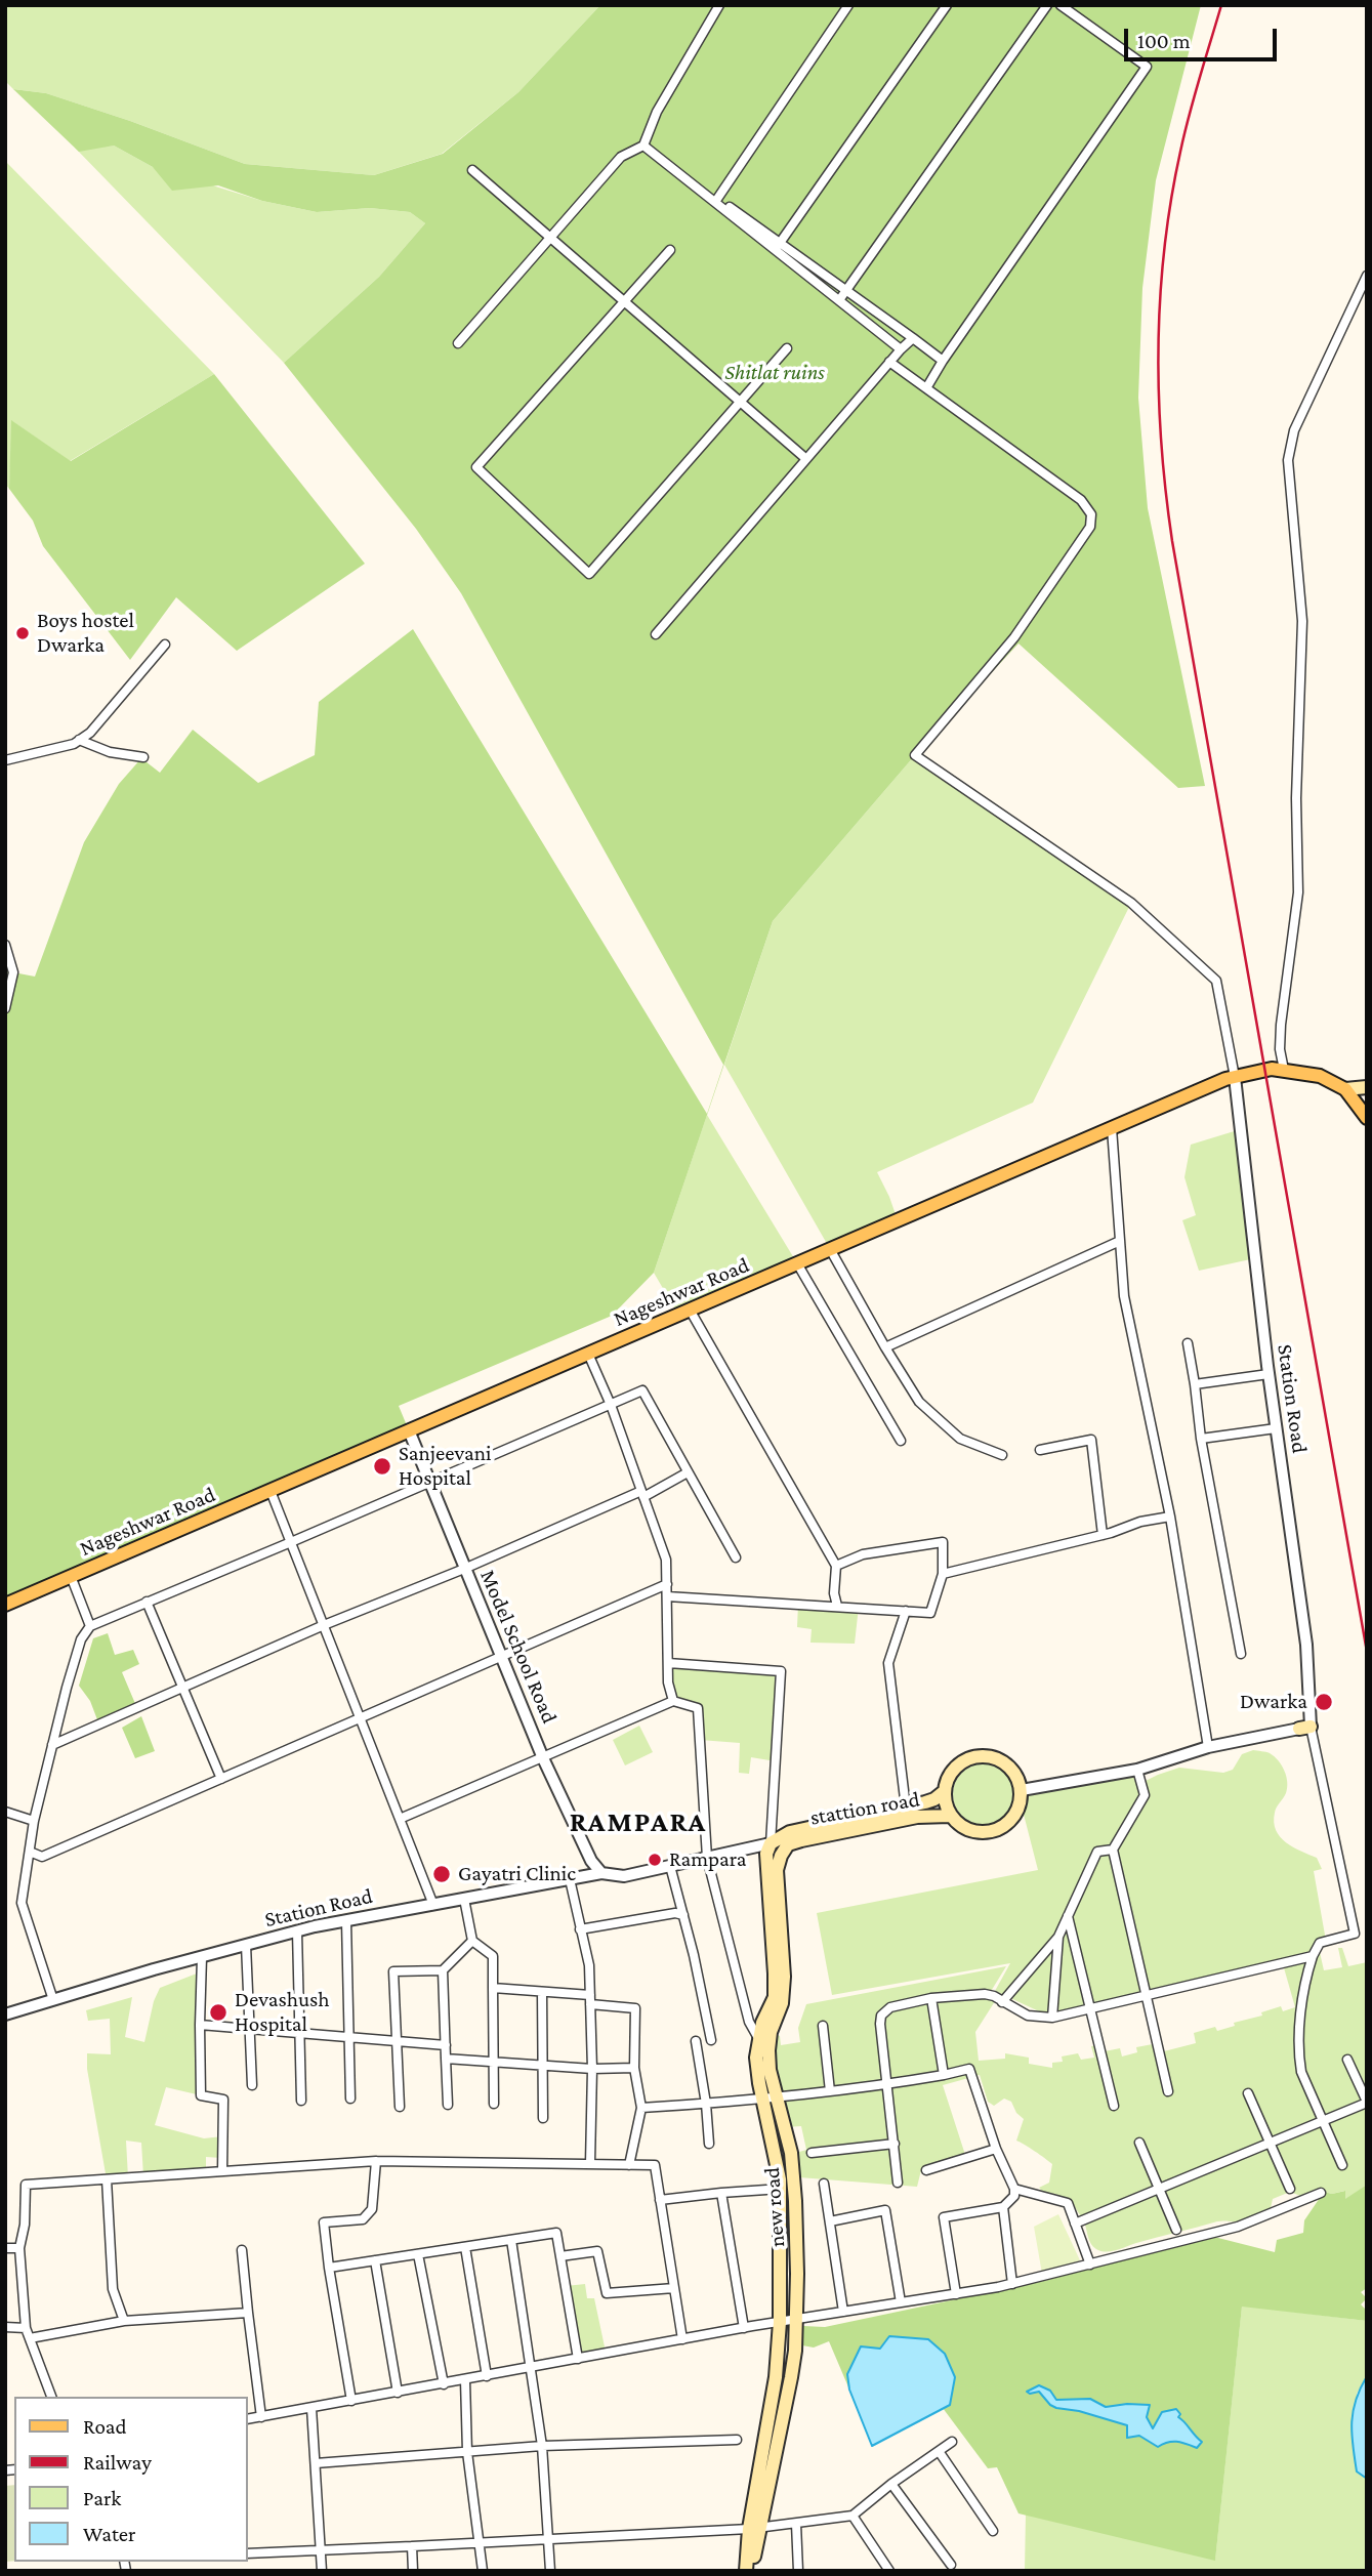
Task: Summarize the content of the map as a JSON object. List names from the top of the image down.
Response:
{
  "streets": {
    "main road": ["Nageshwar Road", "stattion road", "new road"],
    "street": ["Station Road", "Model School Road"]
  },
  "crossings": [
    ["Nageshwar Road", "Station Road"],
    ["Nageshwar Road", "Model School Road"],
    ["Station Road", "Model School Road"],
    ["stattion road", "new road"]
  ],
  "districts": ["RAMPARA"],
  "parks": ["Shitlat ruins"],
  "places": [
    "Boys hostel Dwarka",
    "Sanjeevani Hospital",
    "Dwarka",
    "Rampara",
    "Gayatri Clinic",
    "Devashush Hospital"
  ],
  "legend": [
    "Road",
    "Railway",
    "Park",
    "Water"
  ],
  "scale_bar": "100 m"
}
